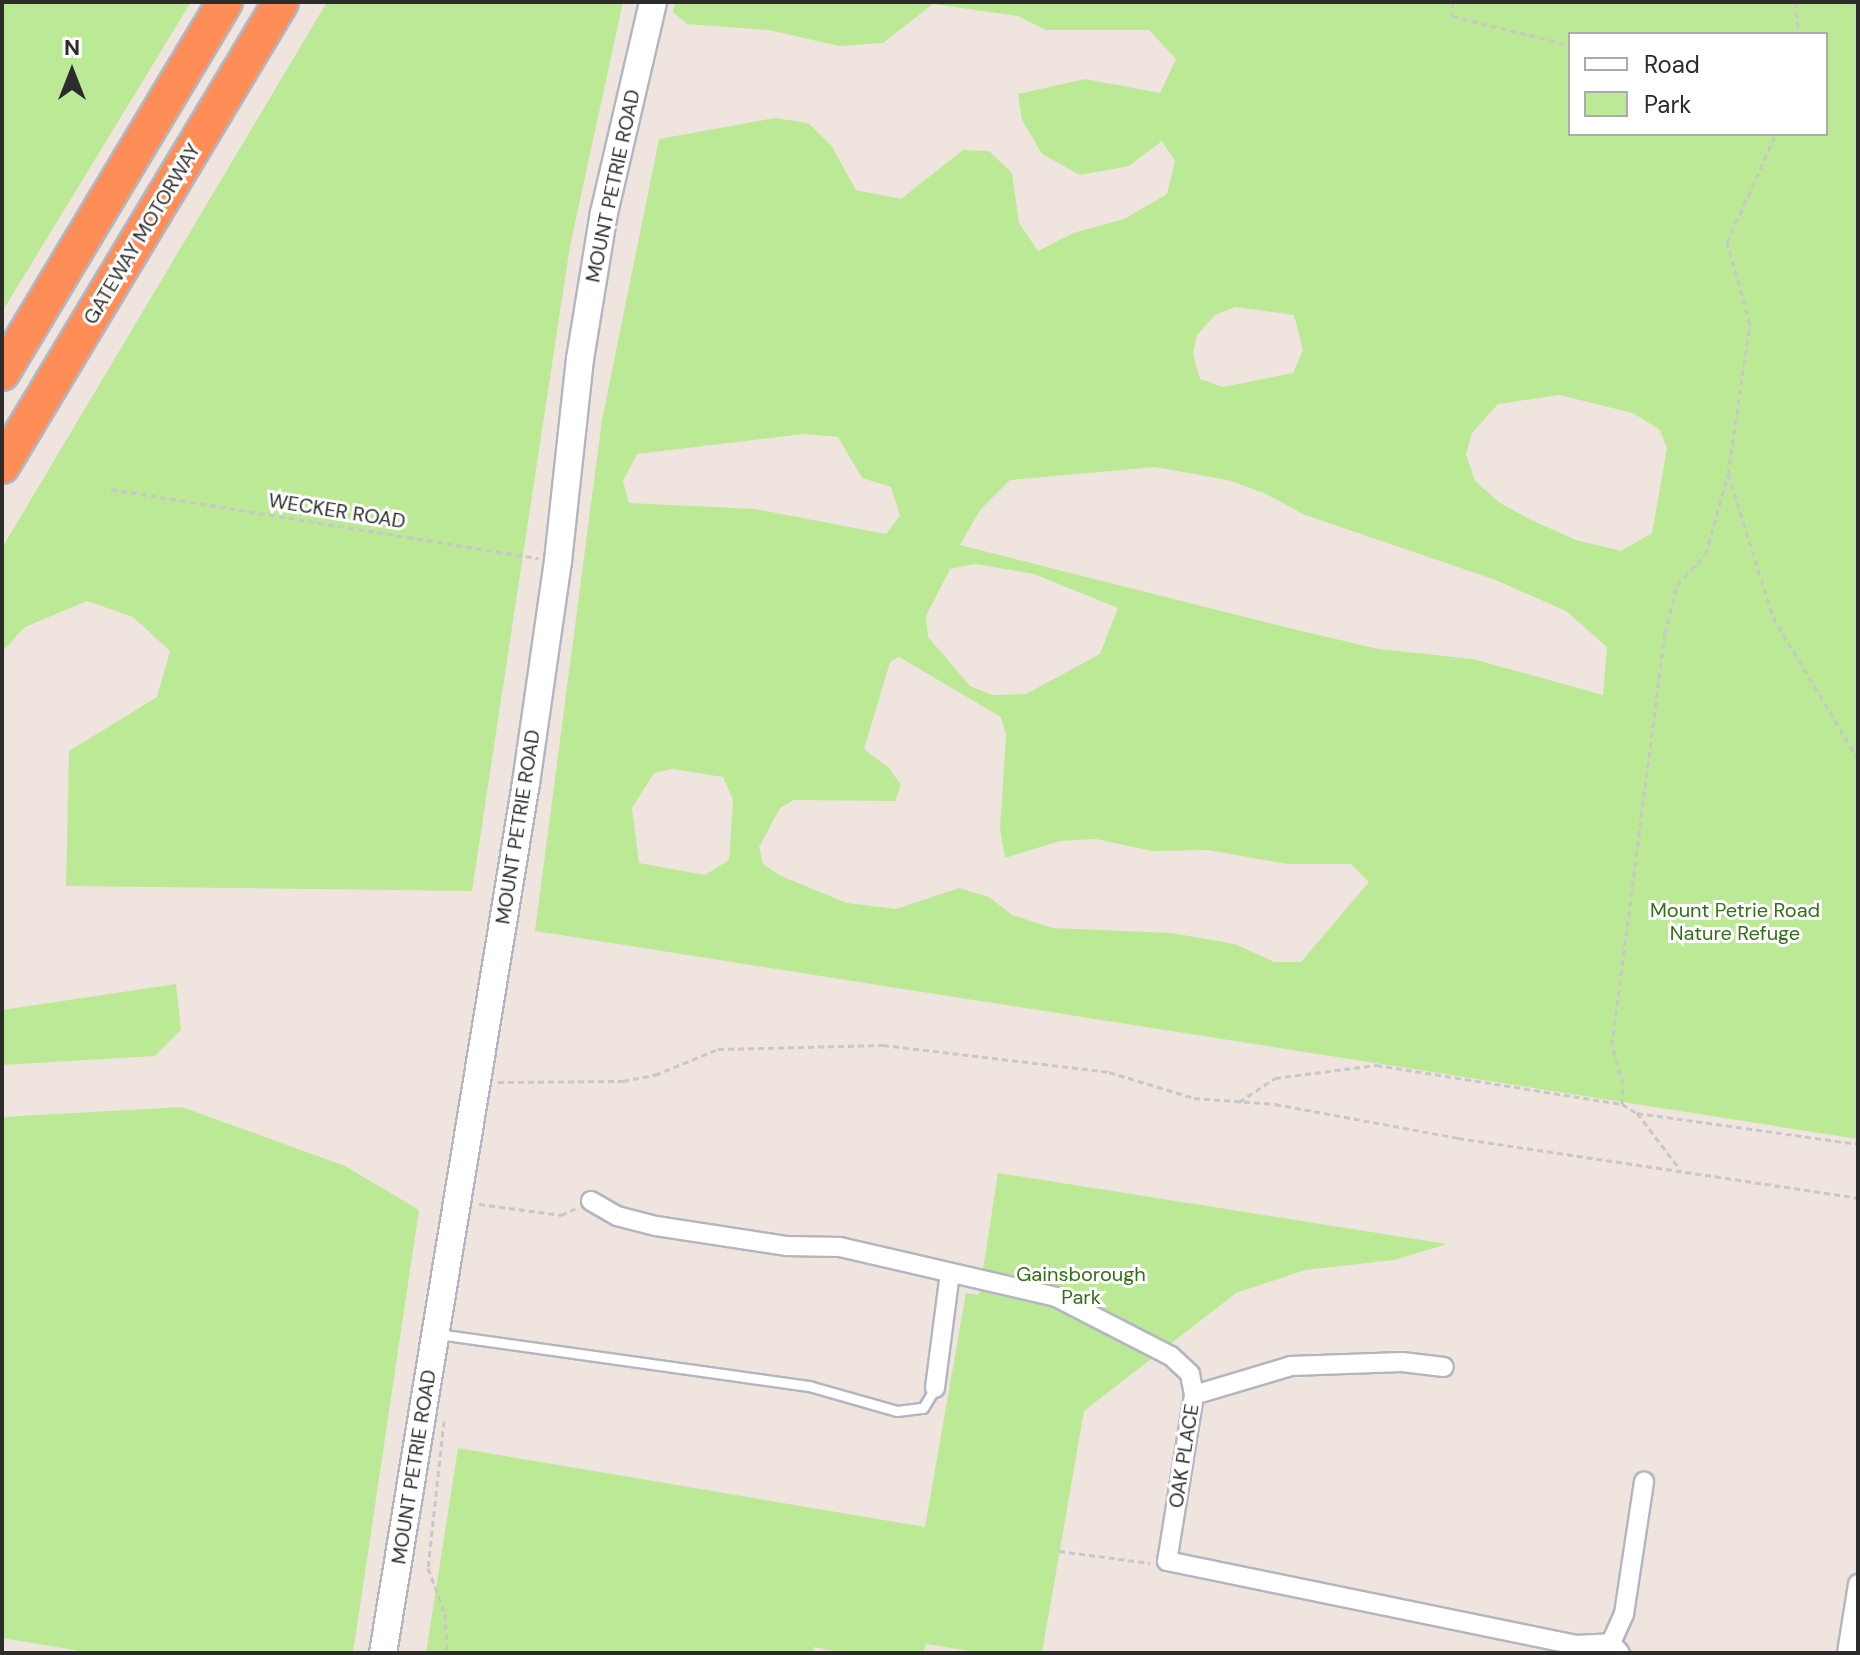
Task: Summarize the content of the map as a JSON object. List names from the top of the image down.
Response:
{
  "streets": {
    "highway": ["GATEWAY MOTORWAY"],
    "street": ["MOUNT PETRIE ROAD", "OAK PLACE"],
    "path": ["WECKER ROAD"]
  },
  "crossings": [
    ["MOUNT PETRIE ROAD", "WECKER ROAD"]
  ],
  "parks": ["Mount Petrie Road Nature Refuge", "Gainsborough Park"],
  "legend": ["Road", "Park"],
  "north": "top"
}
